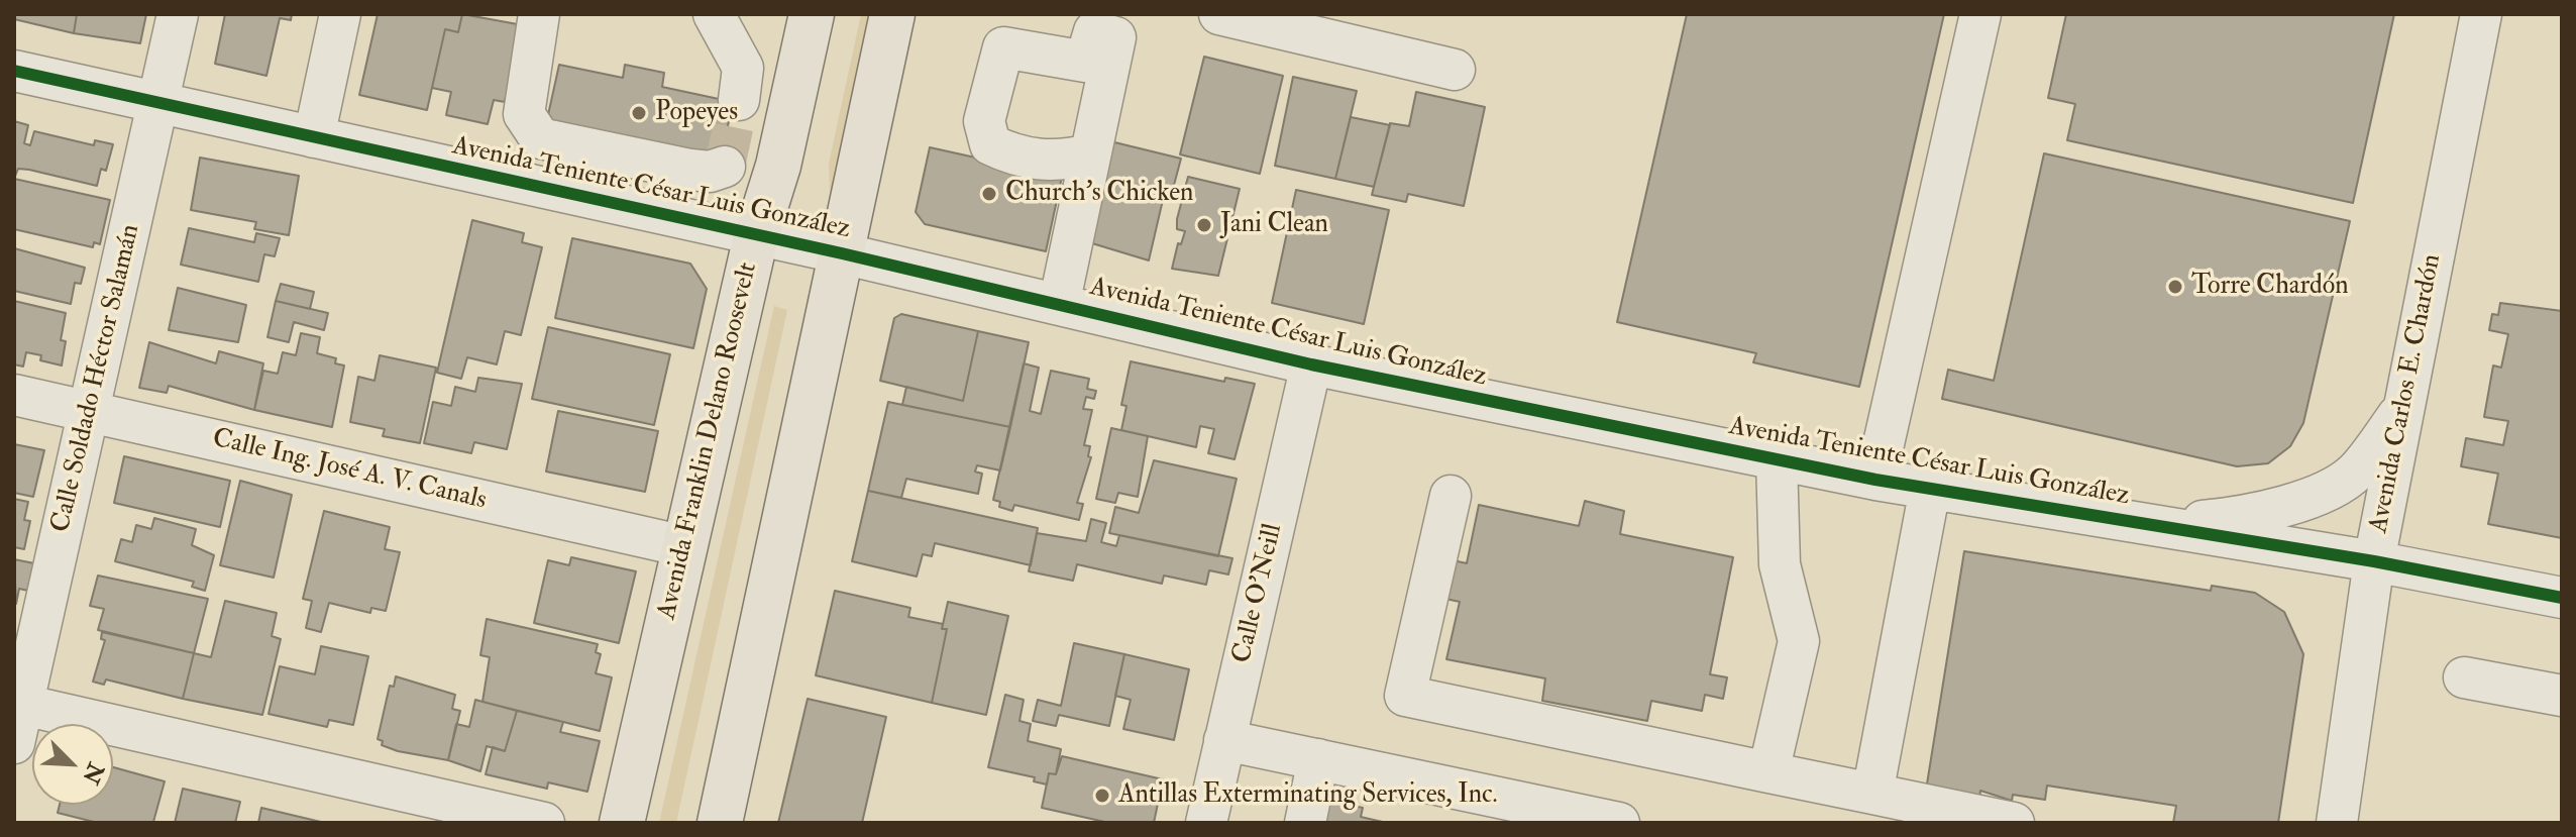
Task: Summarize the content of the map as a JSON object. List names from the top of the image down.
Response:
{
  "streets": {
    "main road": ["Avenida Franklin Delano Roosevelt"],
    "street": [
      "Avenida Teniente César Luis González",
      "Calle Soldado Héctor Salamán",
      "Avenida Carlos E. Chardón",
      "Calle Ing. José A. V. Canals",
      "Calle O'Neill"
    ]
  },
  "crossings": [
    ["Avenida Teniente César Luis González", "Calle Soldado Héctor Salamán"],
    ["Avenida Teniente César Luis González", "Avenida Carlos E. Chardón"],
    ["Avenida Teniente César Luis González", "Avenida Franklin Delano Roosevelt"],
    ["Avenida Teniente César Luis González", "Calle O'Neill"],
    ["Calle Soldado Héctor Salamán", "Calle Ing. José A. V. Canals"],
    ["Avenida Franklin Delano Roosevelt", "Calle Ing. José A. V. Canals"]
  ],
  "places": [
    "Popeyes",
    "Church's Chicken",
    "Jani Clean",
    "Torre Chardón",
    "Antillas Exterminating Services, Inc."
  ],
  "north": "bottom right"
}
